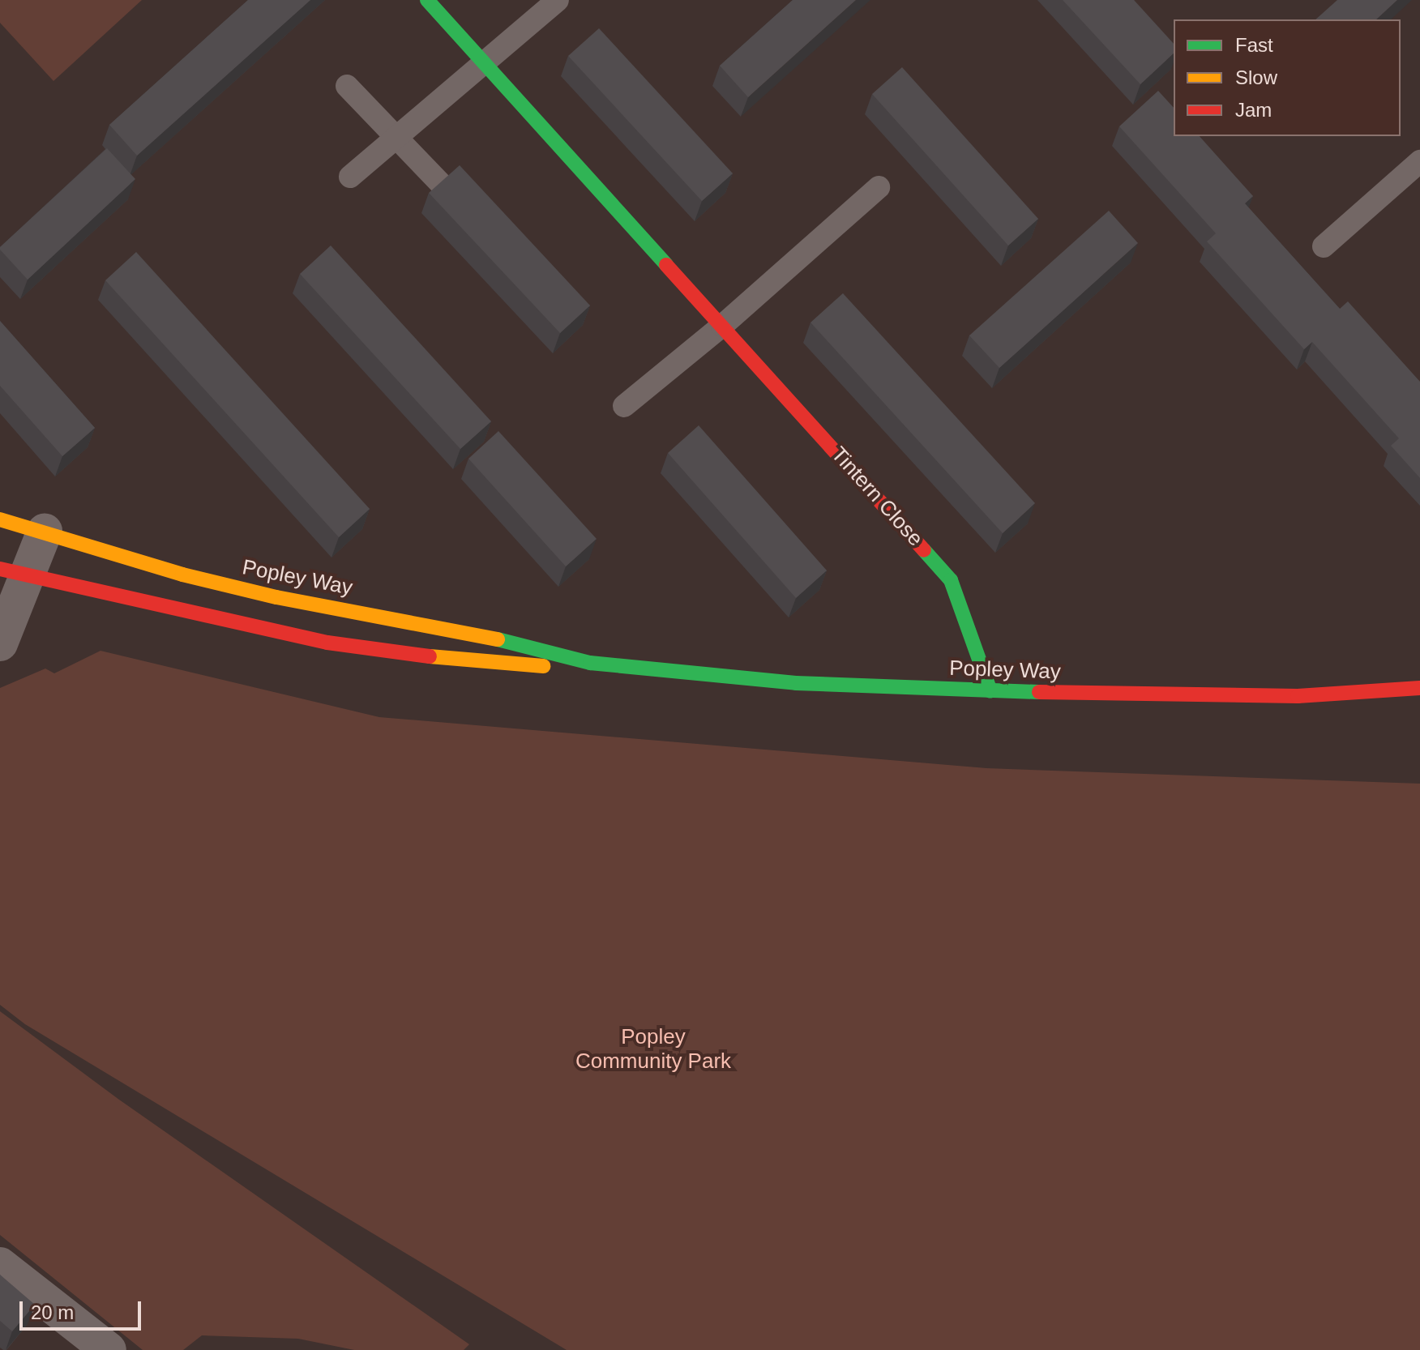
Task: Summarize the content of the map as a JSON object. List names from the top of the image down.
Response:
{
  "streets": {
    "street": ["Tintern Close", "Popley Way"]
  },
  "crossings": [
    ["Tintern Close", "Popley Way"]
  ],
  "parks": ["Popley Community Park"],
  "legend": ["Fast", "Slow", "Jam"],
  "scale_bar": "20 m"
}
